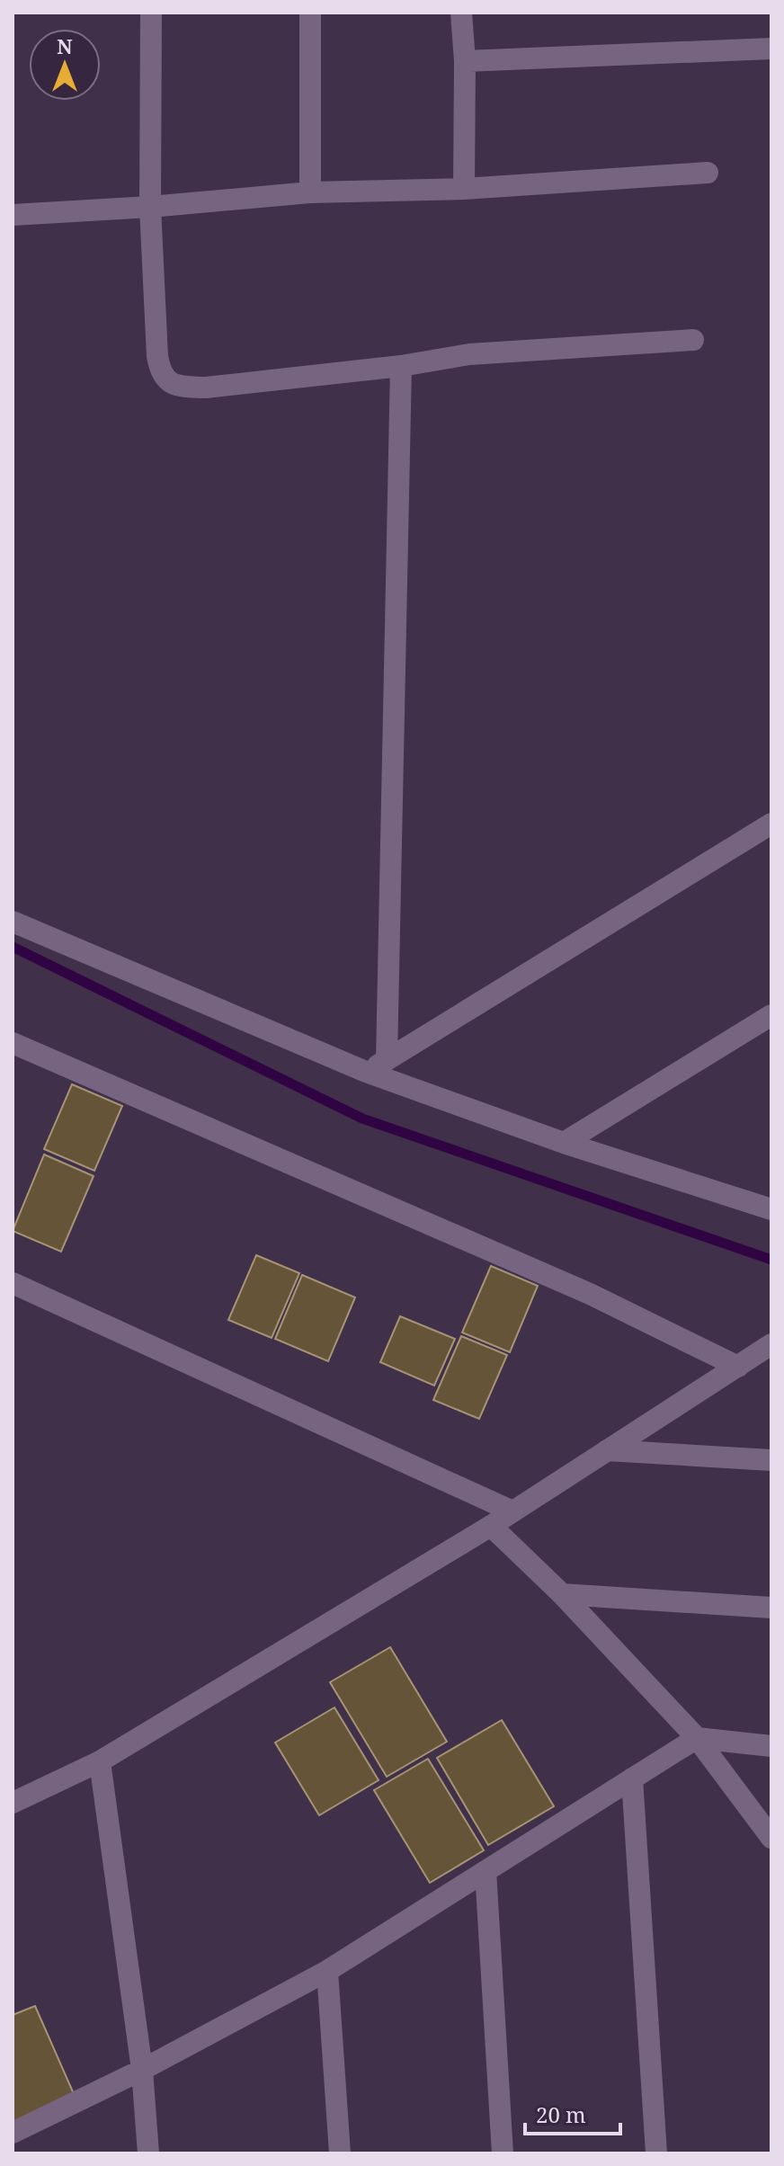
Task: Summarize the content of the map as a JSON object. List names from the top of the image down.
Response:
{
  "scale_bar": "20 m",
  "north": "top"
}
